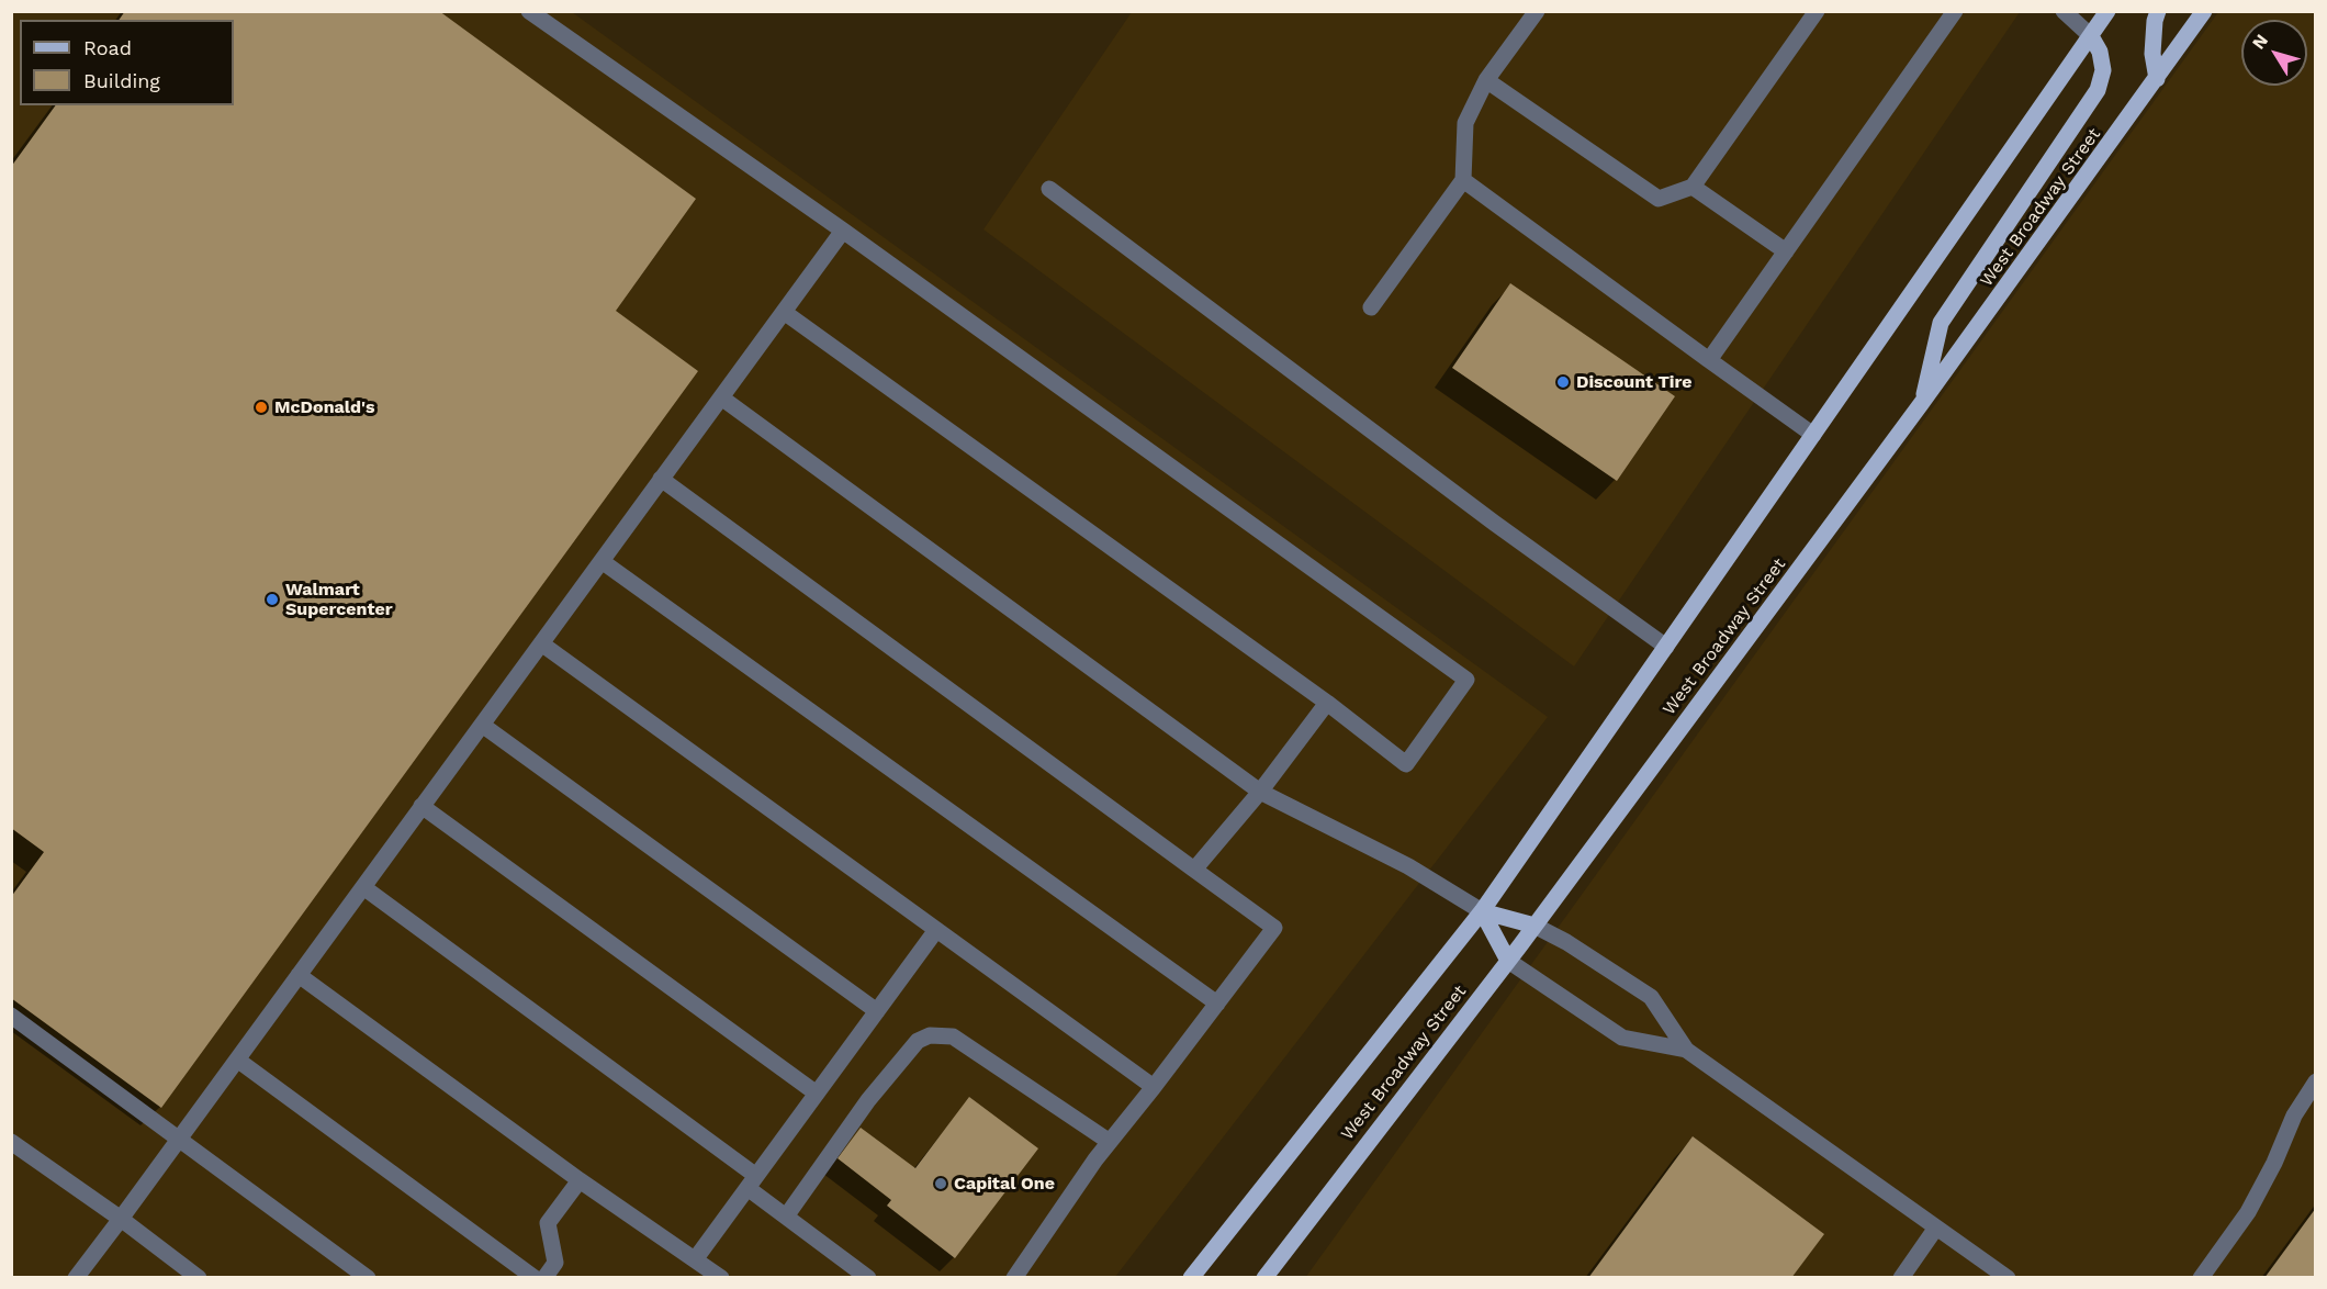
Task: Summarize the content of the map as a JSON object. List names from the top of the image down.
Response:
{
  "streets": {
    "main road": ["West Broadway Street"]
  },
  "places": [
    "Discount Tire",
    "McDonald's",
    "Walmart Supercenter",
    "Capital One"
  ],
  "legend": ["Road", "Building"],
  "north": "top left"
}
